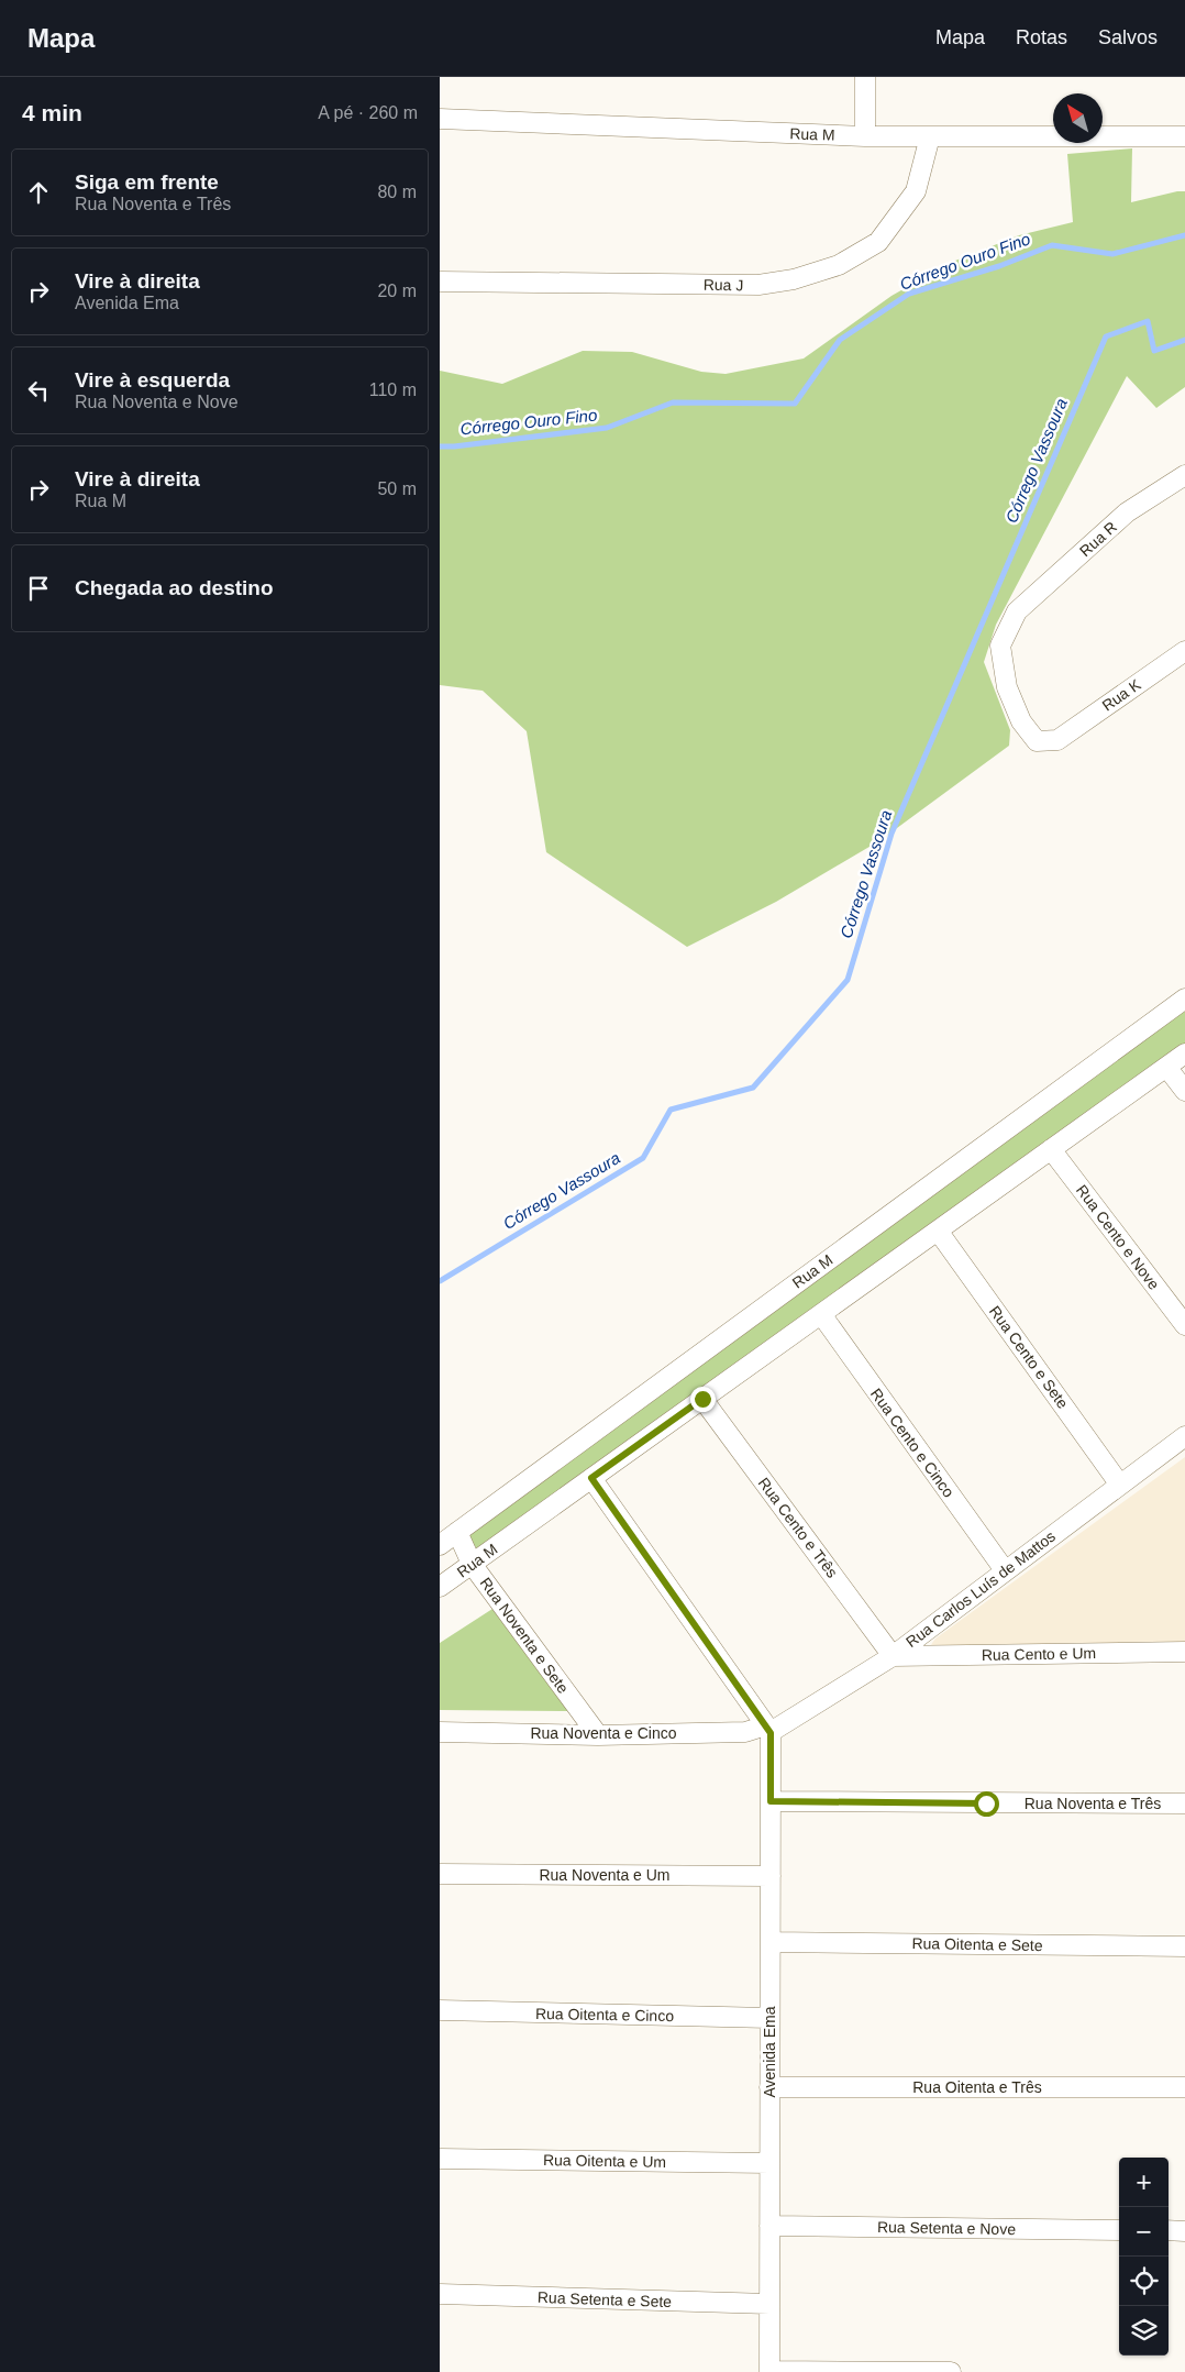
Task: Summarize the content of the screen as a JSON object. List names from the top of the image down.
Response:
{
  "streets": {
    "street": [
      "Rua M",
      "Rua J",
      "Rua R",
      "Rua K",
      "Rua Cento e Nove",
      "Rua Cento e Sete",
      "Rua Cento e Cinco",
      "Rua Cento e Três",
      "Rua Carlos Luís de Mattos",
      "Rua Noventa e Sete",
      "Rua Cento e Um",
      "Rua Noventa e Cinco",
      "Rua Noventa e Três",
      "Rua Noventa e Um",
      "Rua Oitenta e Sete",
      "Rua Oitenta e Cinco",
      "Avenida Ema",
      "Rua Oitenta e Três",
      "Rua Oitenta e Um",
      "Rua Setenta e Nove",
      "Rua Setenta e Sete"
    ]
  },
  "crossings": [
    ["Rua M", "Rua J"],
    ["Rua M", "Rua Cento e Nove"],
    ["Rua M", "Rua Cento e Sete"],
    ["Rua M", "Rua Cento e Cinco"],
    ["Rua M", "Rua Cento e Três"],
    ["Rua M", "Rua Noventa e Sete"],
    ["Rua R", "Rua K"],
    ["Rua Cento e Sete", "Rua Carlos Luís de Mattos"],
    ["Rua Cento e Cinco", "Rua Carlos Luís de Mattos"],
    ["Rua Cento e Três", "Rua Carlos Luís de Mattos"],
    ["Rua Cento e Três", "Rua Cento e Um"],
    ["Rua Carlos Luís de Mattos", "Rua Cento e Um"],
    ["Rua Carlos Luís de Mattos", "Rua Noventa e Cinco"],
    ["Rua Carlos Luís de Mattos", "Avenida Ema"],
    ["Rua Noventa e Sete", "Rua Noventa e Cinco"],
    ["Rua Noventa e Cinco", "Avenida Ema"],
    ["Rua Noventa e Três", "Avenida Ema"],
    ["Rua Noventa e Um", "Avenida Ema"],
    ["Rua Oitenta e Sete", "Avenida Ema"],
    ["Rua Oitenta e Cinco", "Avenida Ema"],
    ["Avenida Ema", "Rua Oitenta e Três"],
    ["Avenida Ema", "Rua Oitenta e Um"],
    ["Avenida Ema", "Rua Setenta e Nove"],
    ["Avenida Ema", "Rua Setenta e Sete"]
  ],
  "water": ["Córrego Ouro Fino", "Córrego Vassoura"],
  "north": "top left",
  "page": {
    "header": "Mapa",
    "nav": ["Mapa", "Rotas", "Salvos"],
    "heading": ["4 min", "A pé · 260 m"],
    "list": [
      ["Siga em frente", "Rua Noventa e Três", "80 m"],
      ["Vire à direita", "Avenida Ema", "20 m"],
      ["Vire à esquerda", "Rua Noventa e Nove", "110 m"],
      ["Vire à direita", "Rua M", "50 m"],
      "Chegada ao destino"
    ],
    "map_buttons": ["+", "−"]
  }
}
